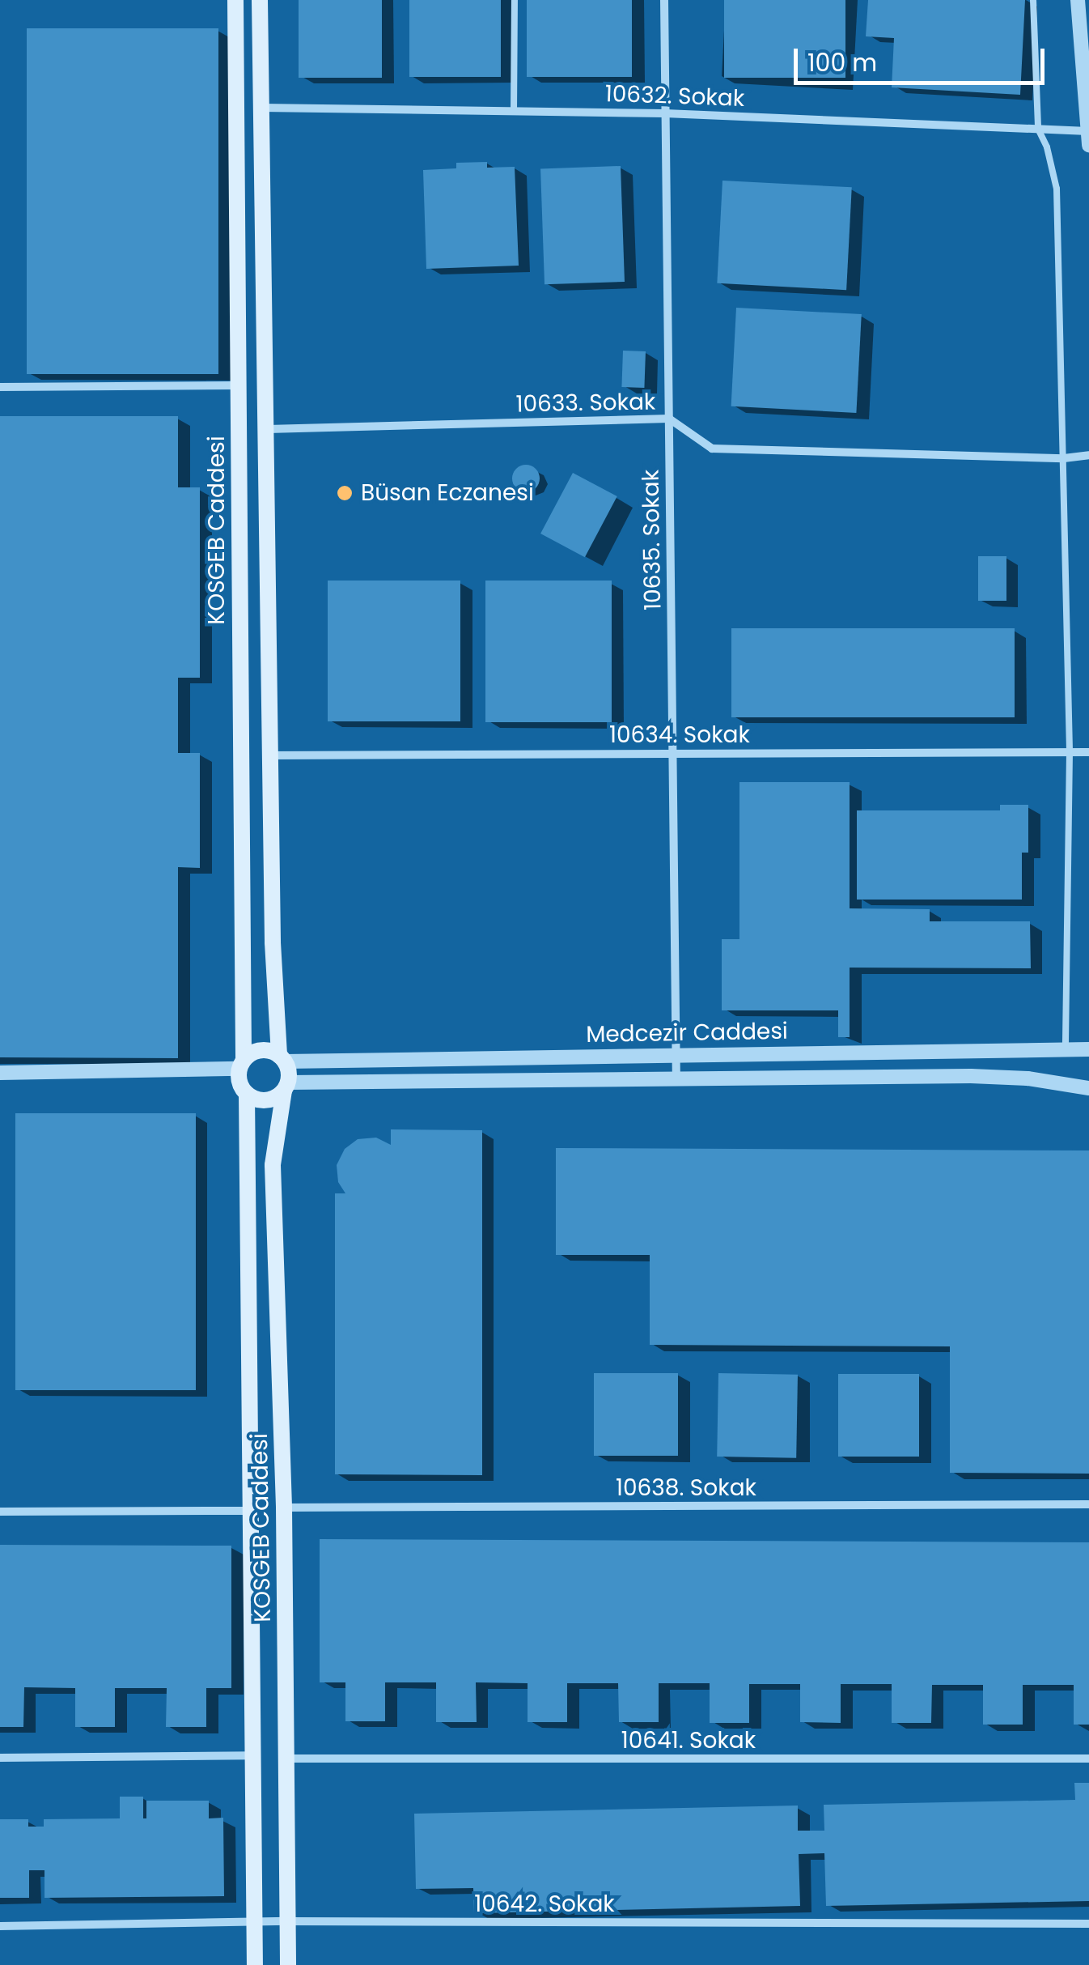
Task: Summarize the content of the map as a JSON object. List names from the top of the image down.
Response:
{
  "streets": {
    "main road": ["KOSGEB Caddesi"],
    "street": [
      "10632. Sokak",
      "10633. Sokak",
      "10635. Sokak",
      "10634. Sokak",
      "Medcezir Caddesi",
      "10638. Sokak",
      "10641. Sokak",
      "10642. Sokak"
    ]
  },
  "crossings": [
    ["10632. Sokak", "10635. Sokak"],
    ["10633. Sokak", "10635. Sokak"],
    ["KOSGEB Caddesi", "Medcezir Caddesi"],
    ["KOSGEB Caddesi", "10638. Sokak"],
    ["KOSGEB Caddesi", "10641. Sokak"],
    ["KOSGEB Caddesi", "10642. Sokak"],
    ["10635. Sokak", "10634. Sokak"],
    ["10635. Sokak", "Medcezir Caddesi"]
  ],
  "places": ["Büsan Eczanesi"],
  "scale_bar": "100 m"
}
